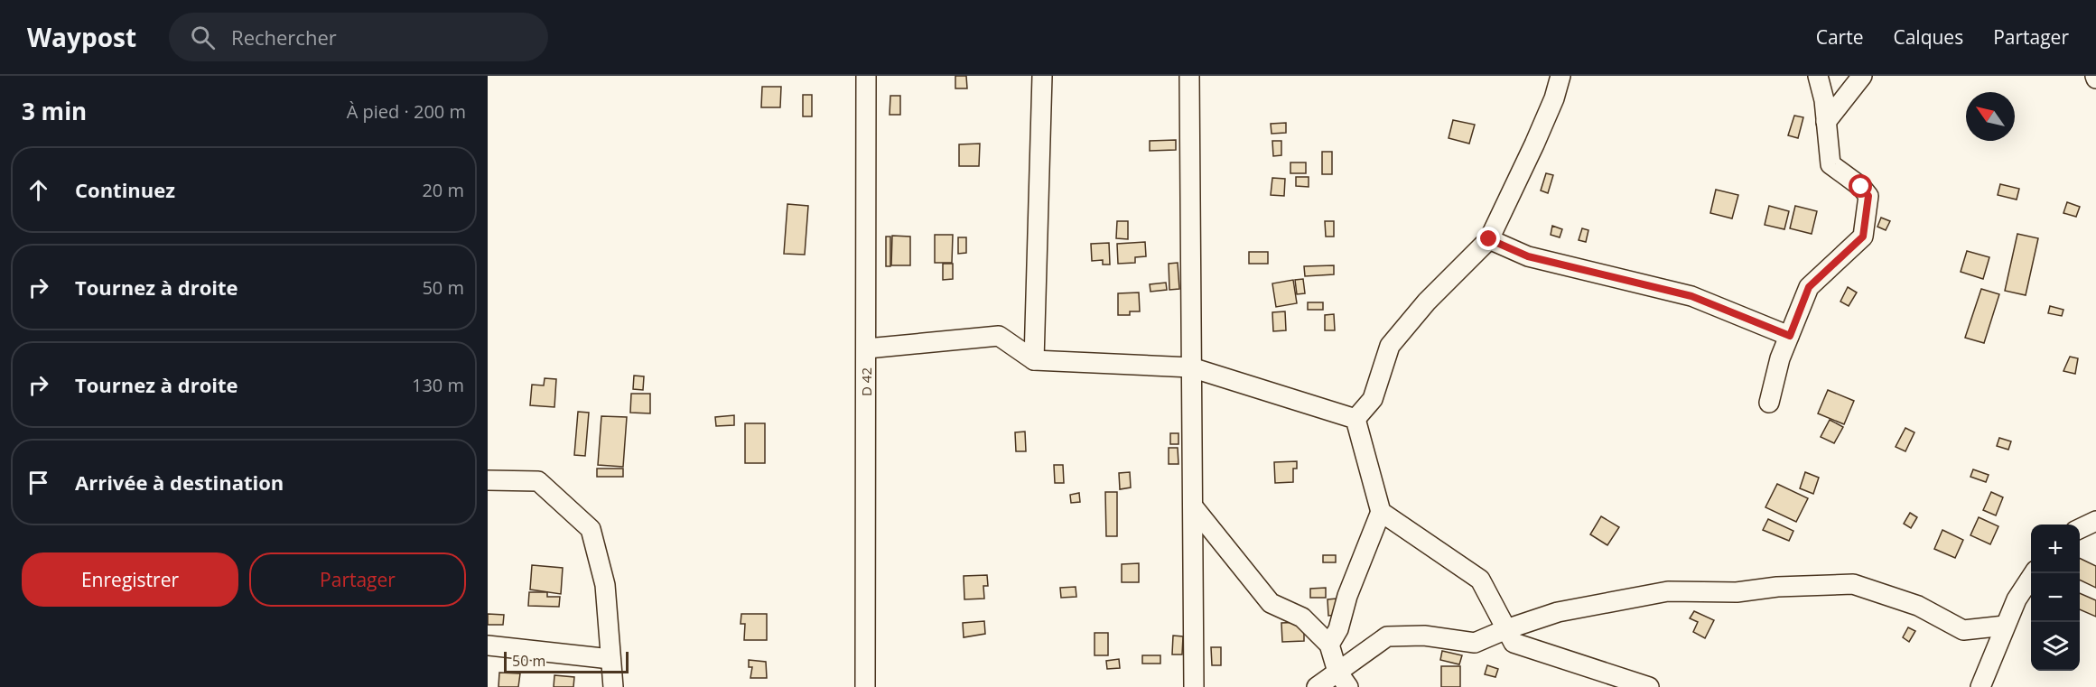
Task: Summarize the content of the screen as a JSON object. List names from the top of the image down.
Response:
{
  "streets": {
    "street": ["D 42"]
  },
  "scale_bar": "50 m",
  "north": "top left",
  "page": {
    "header": "Waypost",
    "search": "Rechercher",
    "nav": ["Carte", "Calques", "Partager"],
    "heading": ["3 min", "À pied · 200 m"],
    "list": [
      ["Continuez", "20 m"],
      ["Tournez à droite", "50 m"],
      ["Tournez à droite", "130 m"],
      "Arrivée à destination"
    ],
    "map_buttons": ["+", "−"],
    "buttons": ["Enregistrer", "Partager"],
    "scale": "50 m"
  }
}
